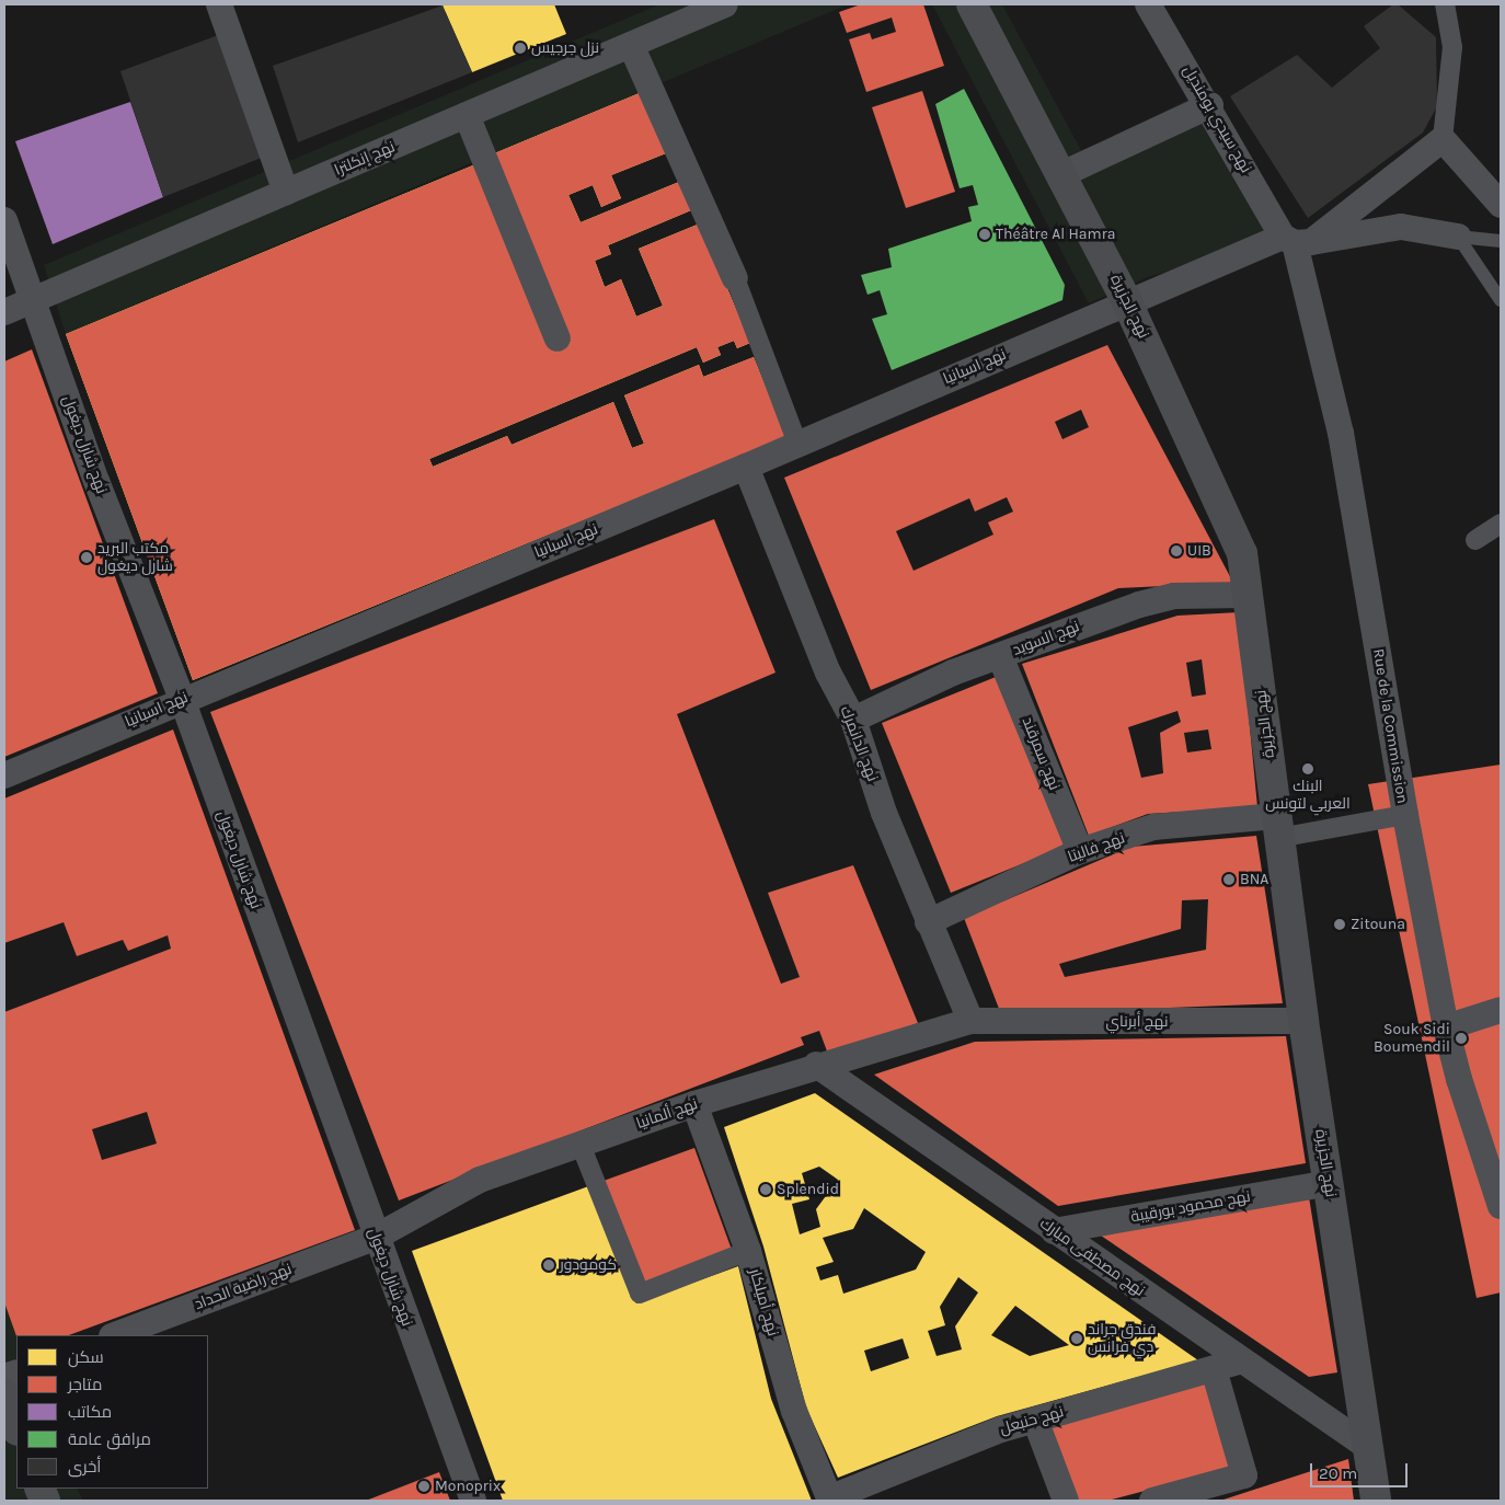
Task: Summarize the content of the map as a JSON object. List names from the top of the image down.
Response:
{
  "streets": {
    "main road": ["نهج الجزيرة"],
    "street": [
      "نهج سيدي بومنديل",
      "نهج إنكلترا",
      "نهج اسبانيا",
      "نهج شارل ديغول",
      "نهج السويد",
      "Rue de la Commission",
      "نهج الدانمرك",
      "نهج سمرقند",
      "نهج فاليتا",
      "نهج أبرناي",
      "نهج ألمانيا",
      "نهج محمود بورقيبة",
      "نهج مصطفى مبارك",
      "نهج راضية الحداد",
      "نهج أميلكار",
      "نهج حنبعل"
    ]
  },
  "crossings": [
    ["نهج سيدي بومنديل", "نهج اسبانيا"],
    ["نهج سيدي بومنديل", "Rue de la Commission"],
    ["نهج إنكلترا", "نهج شارل ديغول"],
    ["نهج الجزيرة", "نهج اسبانيا"],
    ["نهج الجزيرة", "نهج السويد"],
    ["نهج الجزيرة", "نهج فاليتا"],
    ["نهج الجزيرة", "نهج أبرناي"],
    ["نهج الجزيرة", "نهج محمود بورقيبة"],
    ["نهج الجزيرة", "نهج مصطفى مبارك"],
    ["نهج اسبانيا", "نهج شارل ديغول"],
    ["نهج اسبانيا", "Rue de la Commission"],
    ["نهج اسبانيا", "نهج الدانمرك"],
    ["نهج شارل ديغول", "نهج ألمانيا"],
    ["نهج شارل ديغول", "نهج راضية الحداد"],
    ["نهج السويد", "نهج الدانمرك"],
    ["نهج السويد", "نهج سمرقند"],
    ["نهج الدانمرك", "نهج فاليتا"],
    ["نهج الدانمرك", "نهج أبرناي"],
    ["نهج الدانمرك", "نهج ألمانيا"],
    ["نهج سمرقند", "نهج فاليتا"],
    ["نهج أبرناي", "نهج ألمانيا"],
    ["نهج ألمانيا", "نهج مصطفى مبارك"],
    ["نهج ألمانيا", "نهج راضية الحداد"],
    ["نهج ألمانيا", "نهج أميلكار"],
    ["نهج محمود بورقيبة", "نهج مصطفى مبارك"],
    ["نهج مصطفى مبارك", "نهج حنبعل"],
    ["نهج أميلكار", "نهج حنبعل"]
  ],
  "places": [
    "نزل جرجيس",
    "Théâtre Al Hamra",
    "UIB",
    "مكتب البريد شارل ديغول",
    "البنك العربي لتونس",
    "BNA",
    "Zitouna",
    "Souk Sidi Boumendil",
    "Splendid",
    "كومودور",
    "فندق جراند دي فرانس",
    "Monoprix"
  ],
  "legend": [
    "سكن",
    "متاجر",
    "مكاتب",
    "مرافق عامة",
    "أخرى"
  ],
  "scale_bar": "20 m"
}
